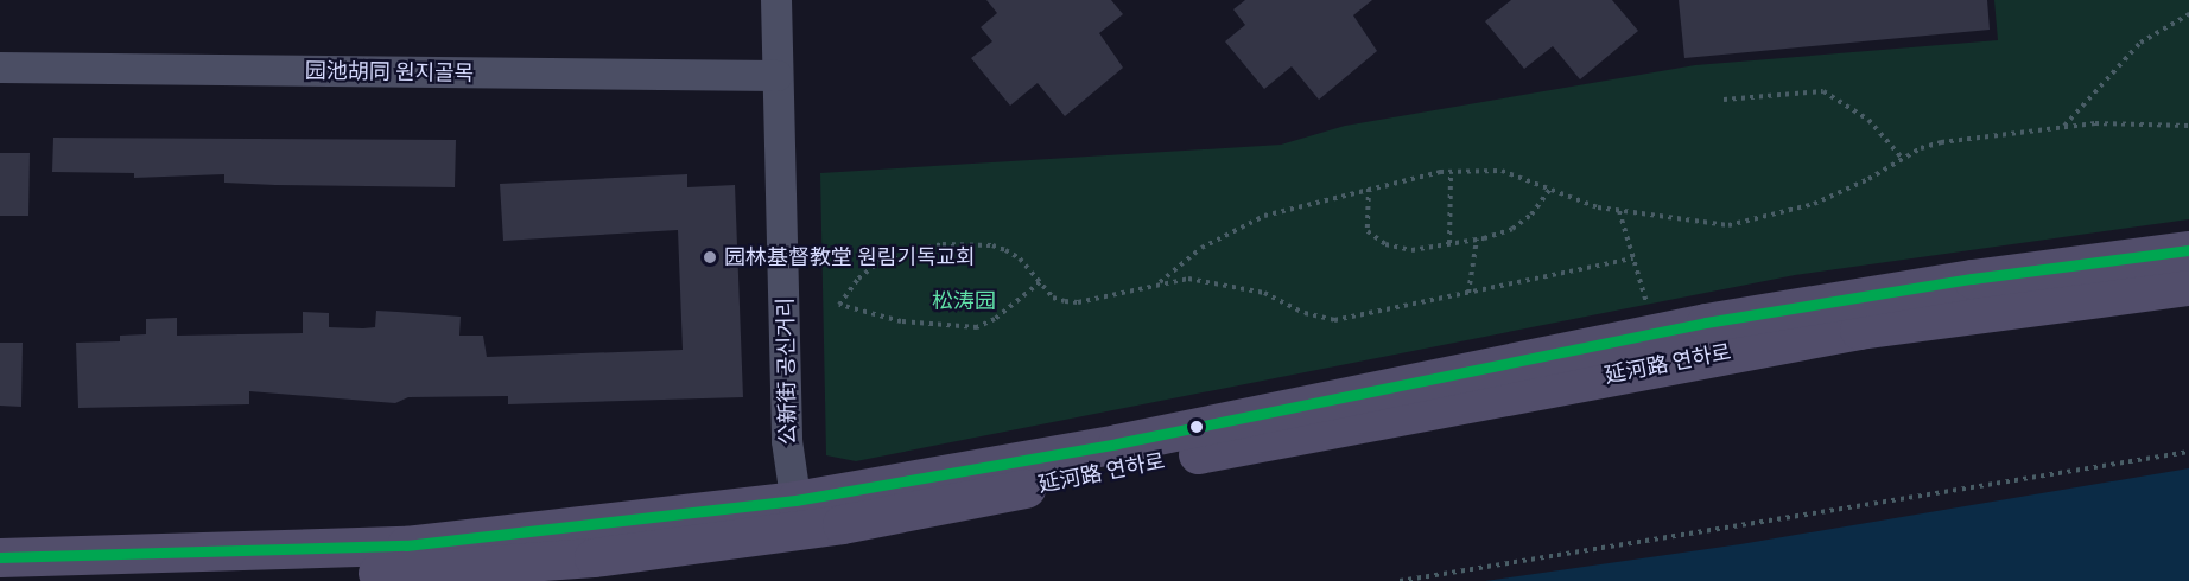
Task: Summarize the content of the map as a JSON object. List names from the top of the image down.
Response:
{
  "streets": {
    "main road": ["延河路 연하로"],
    "street": ["园池胡同 원지골목", "公新街 공신거리"]
  },
  "crossings": [
    ["园池胡同 원지골목", "公新街 공신거리"],
    ["延河路 연하로", "公新街 공신거리"]
  ],
  "parks": ["松涛园"],
  "places": ["园林基督教堂 원림기독교회"]
}
